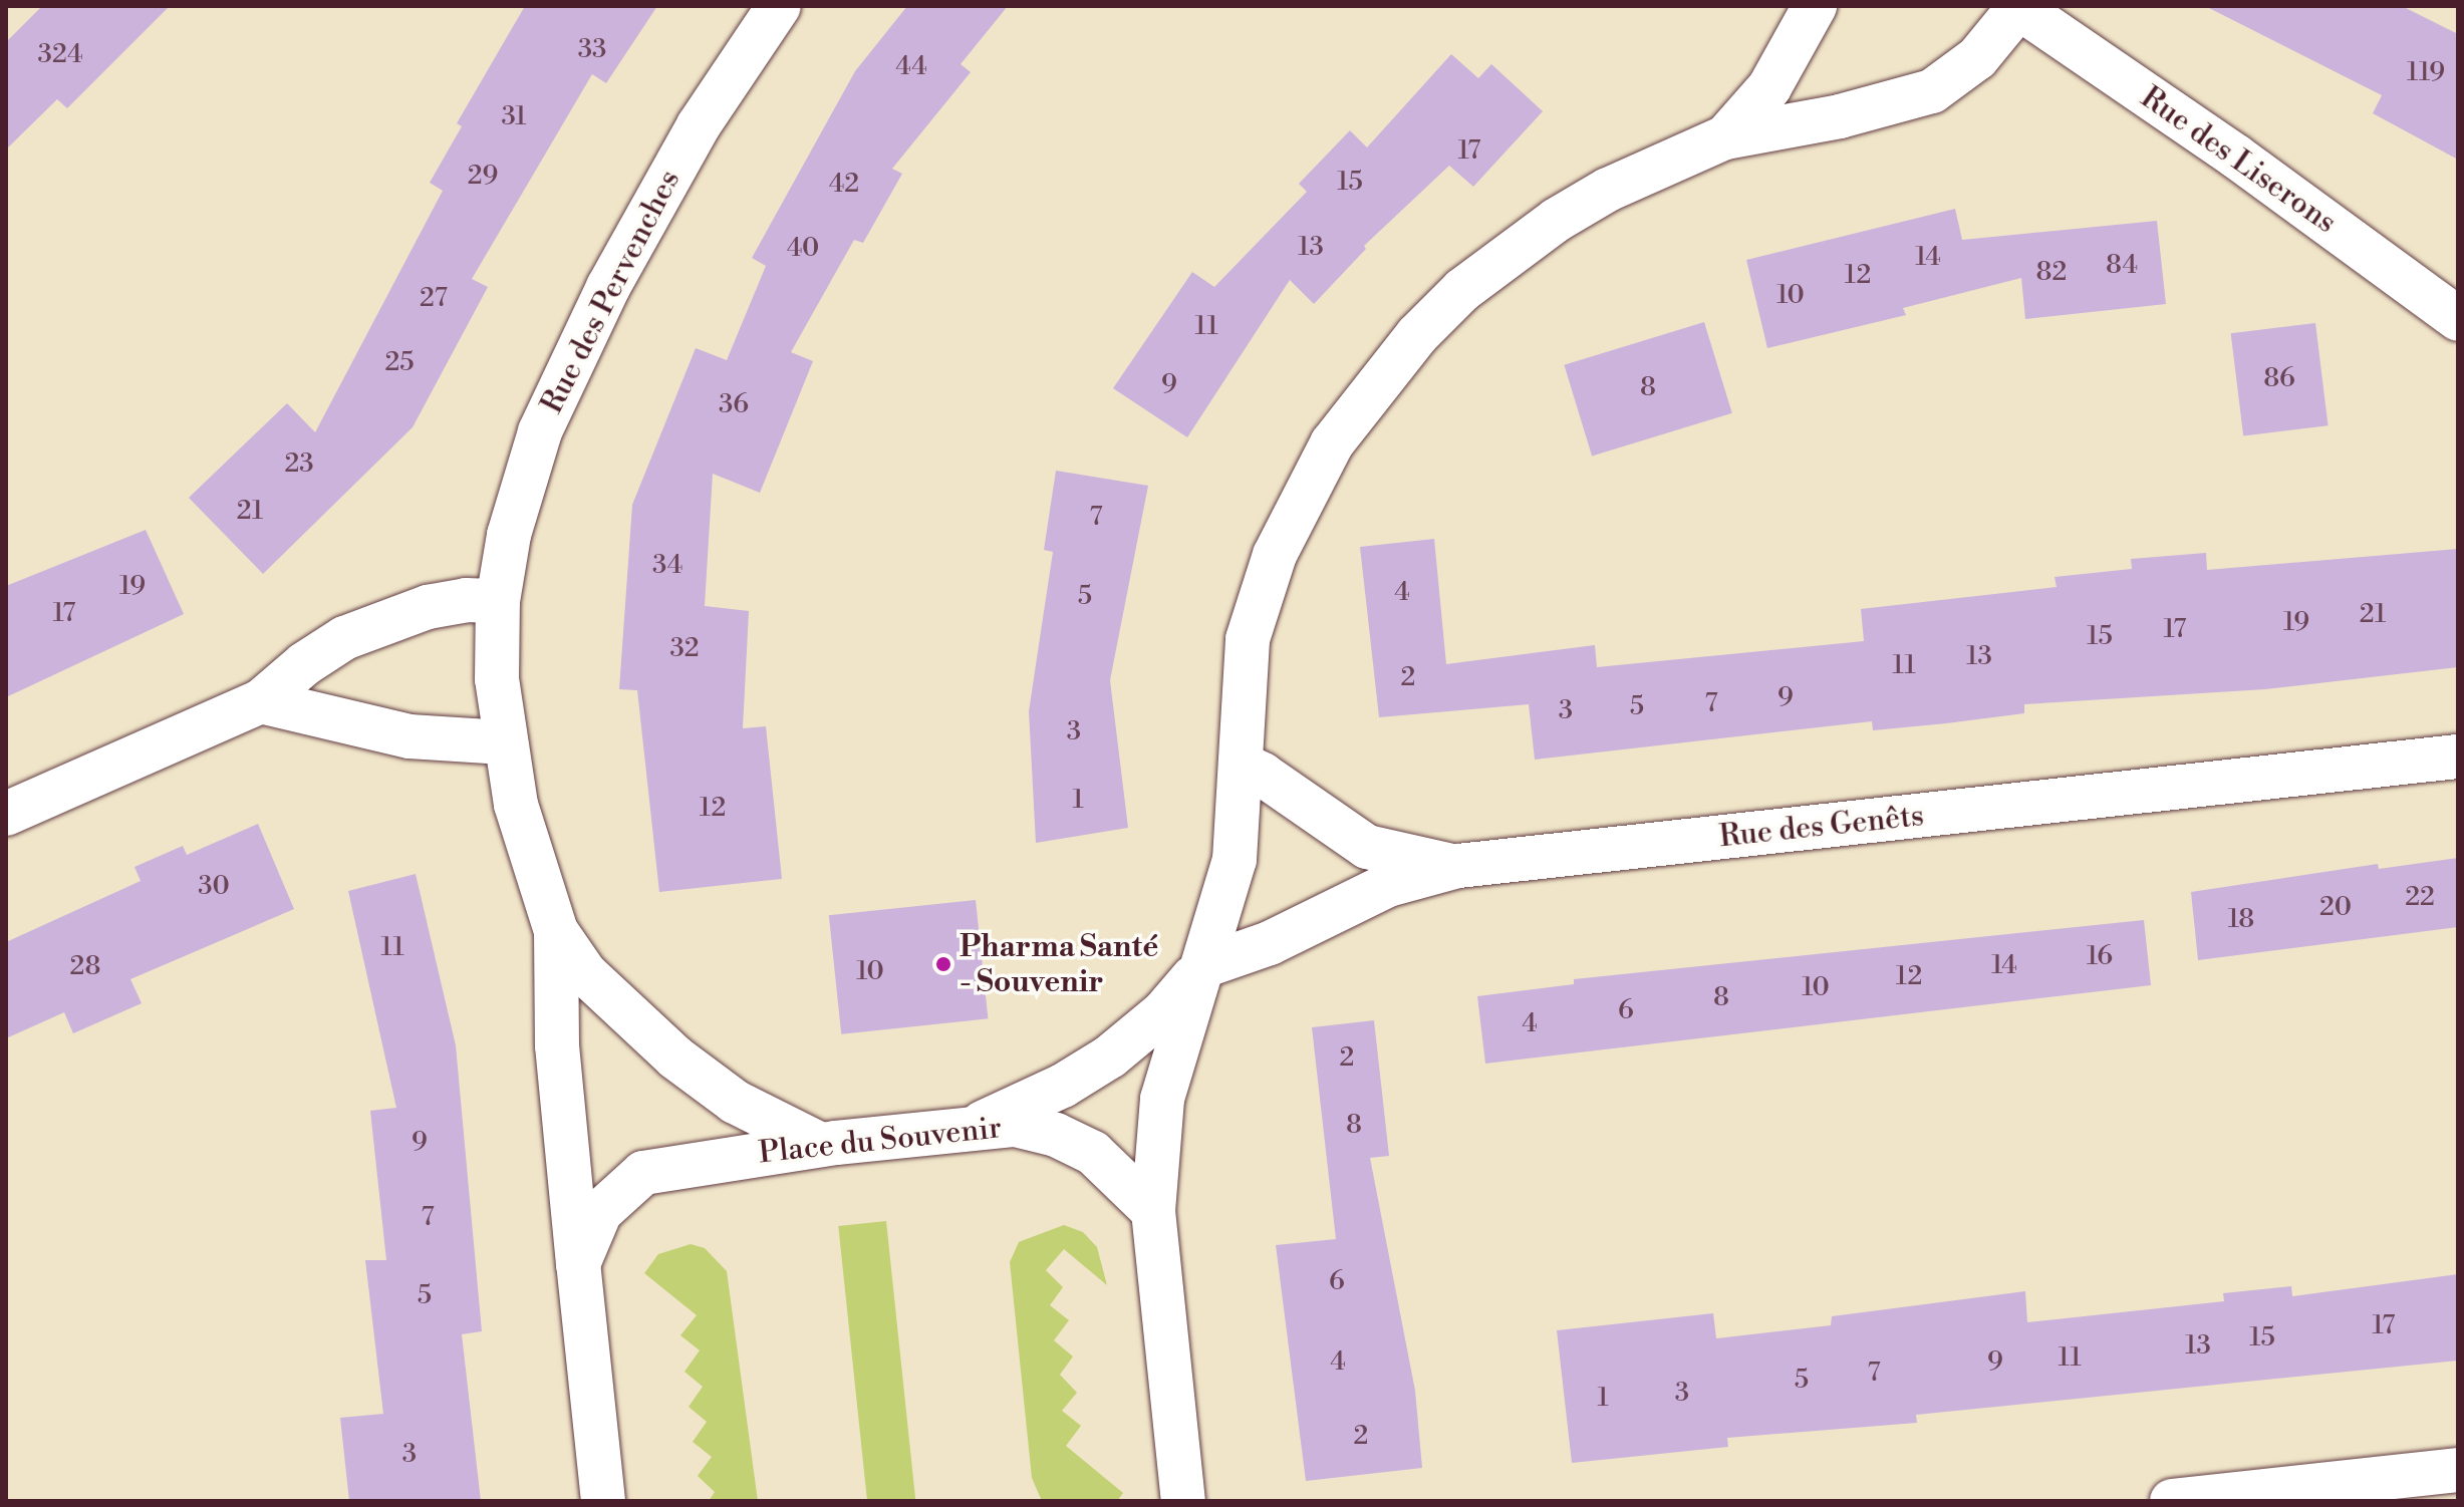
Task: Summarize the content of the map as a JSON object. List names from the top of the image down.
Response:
{
  "streets": {
    "street": [
      "Rue des Liserons",
      "Rue des Pervenches",
      "Rue des Genêts",
      "Place du Souvenir"
    ]
  },
  "crossings": [
    ["Rue des Pervenches", "Place du Souvenir"]
  ],
  "places": ["Pharma Santé - Souvenir"],
  "house_numbers": [
    "33",
    "324",
    "44",
    "119",
    "31",
    "17",
    "29",
    "15",
    "42",
    "13",
    "40",
    "14",
    "84",
    "82",
    "12",
    "10",
    "27",
    "11",
    "25",
    "86",
    "9",
    "8",
    "36",
    "23",
    "21",
    "7",
    "34",
    "19",
    "4",
    "5",
    "17",
    "21",
    "19",
    "17",
    "15",
    "32",
    "13",
    "11",
    "2",
    "9",
    "7",
    "5",
    "3",
    "3",
    "1",
    "12",
    "30",
    "22",
    "20",
    "18",
    "11",
    "16",
    "14",
    "28",
    "10",
    "12",
    "10",
    "8",
    "6",
    "4",
    "2",
    "8",
    "9",
    "7",
    "6",
    "5",
    "17",
    "15",
    "13",
    "11",
    "4",
    "9",
    "7",
    "5",
    "3",
    "1",
    "2",
    "3"
  ]
}
